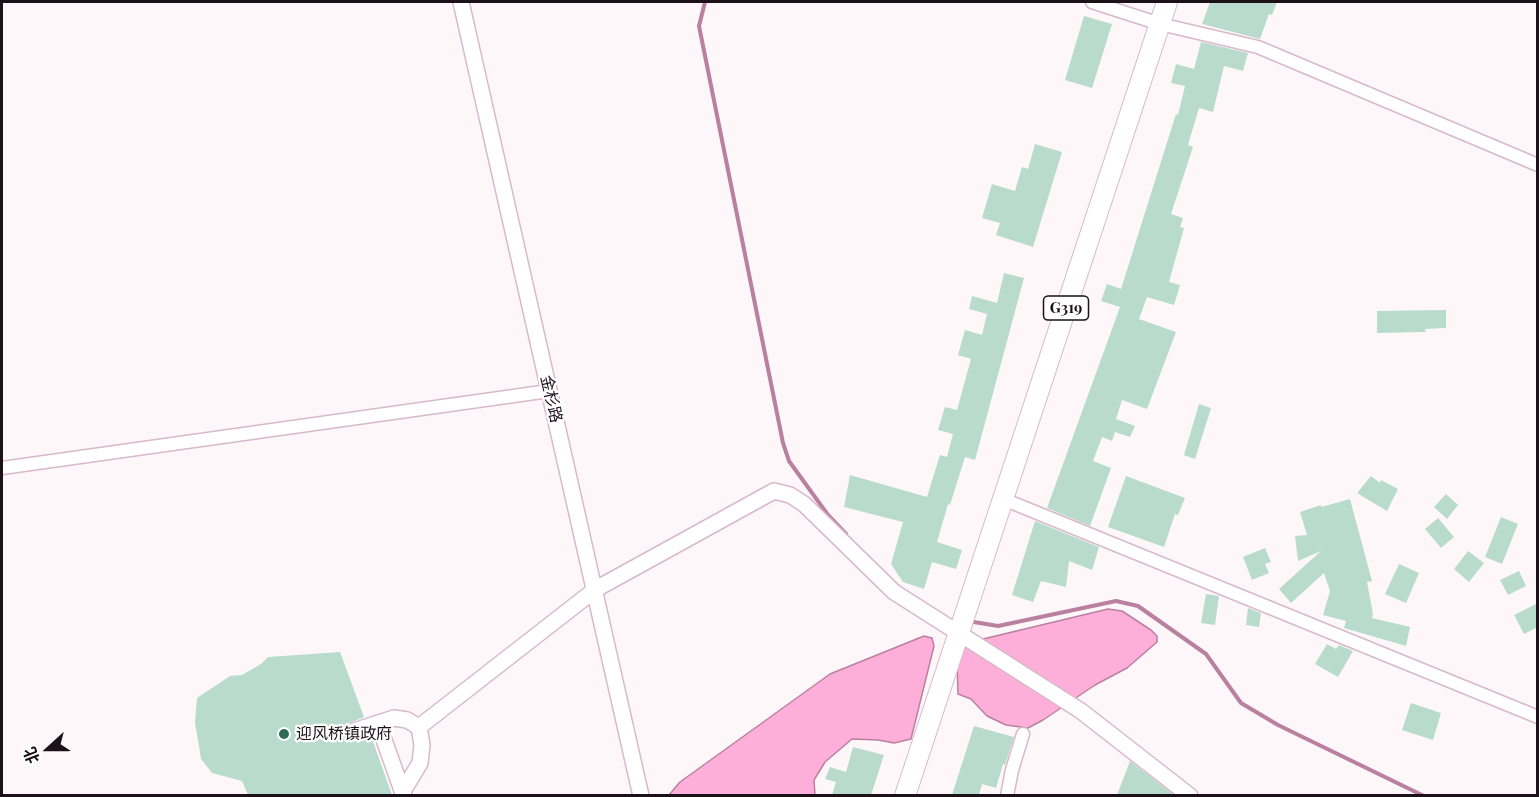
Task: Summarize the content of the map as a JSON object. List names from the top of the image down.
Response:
{
  "streets": {
    "highway": ["G319"],
    "street": ["金杉路"]
  },
  "places": ["迎风桥镇政府"],
  "north": "left"
}
